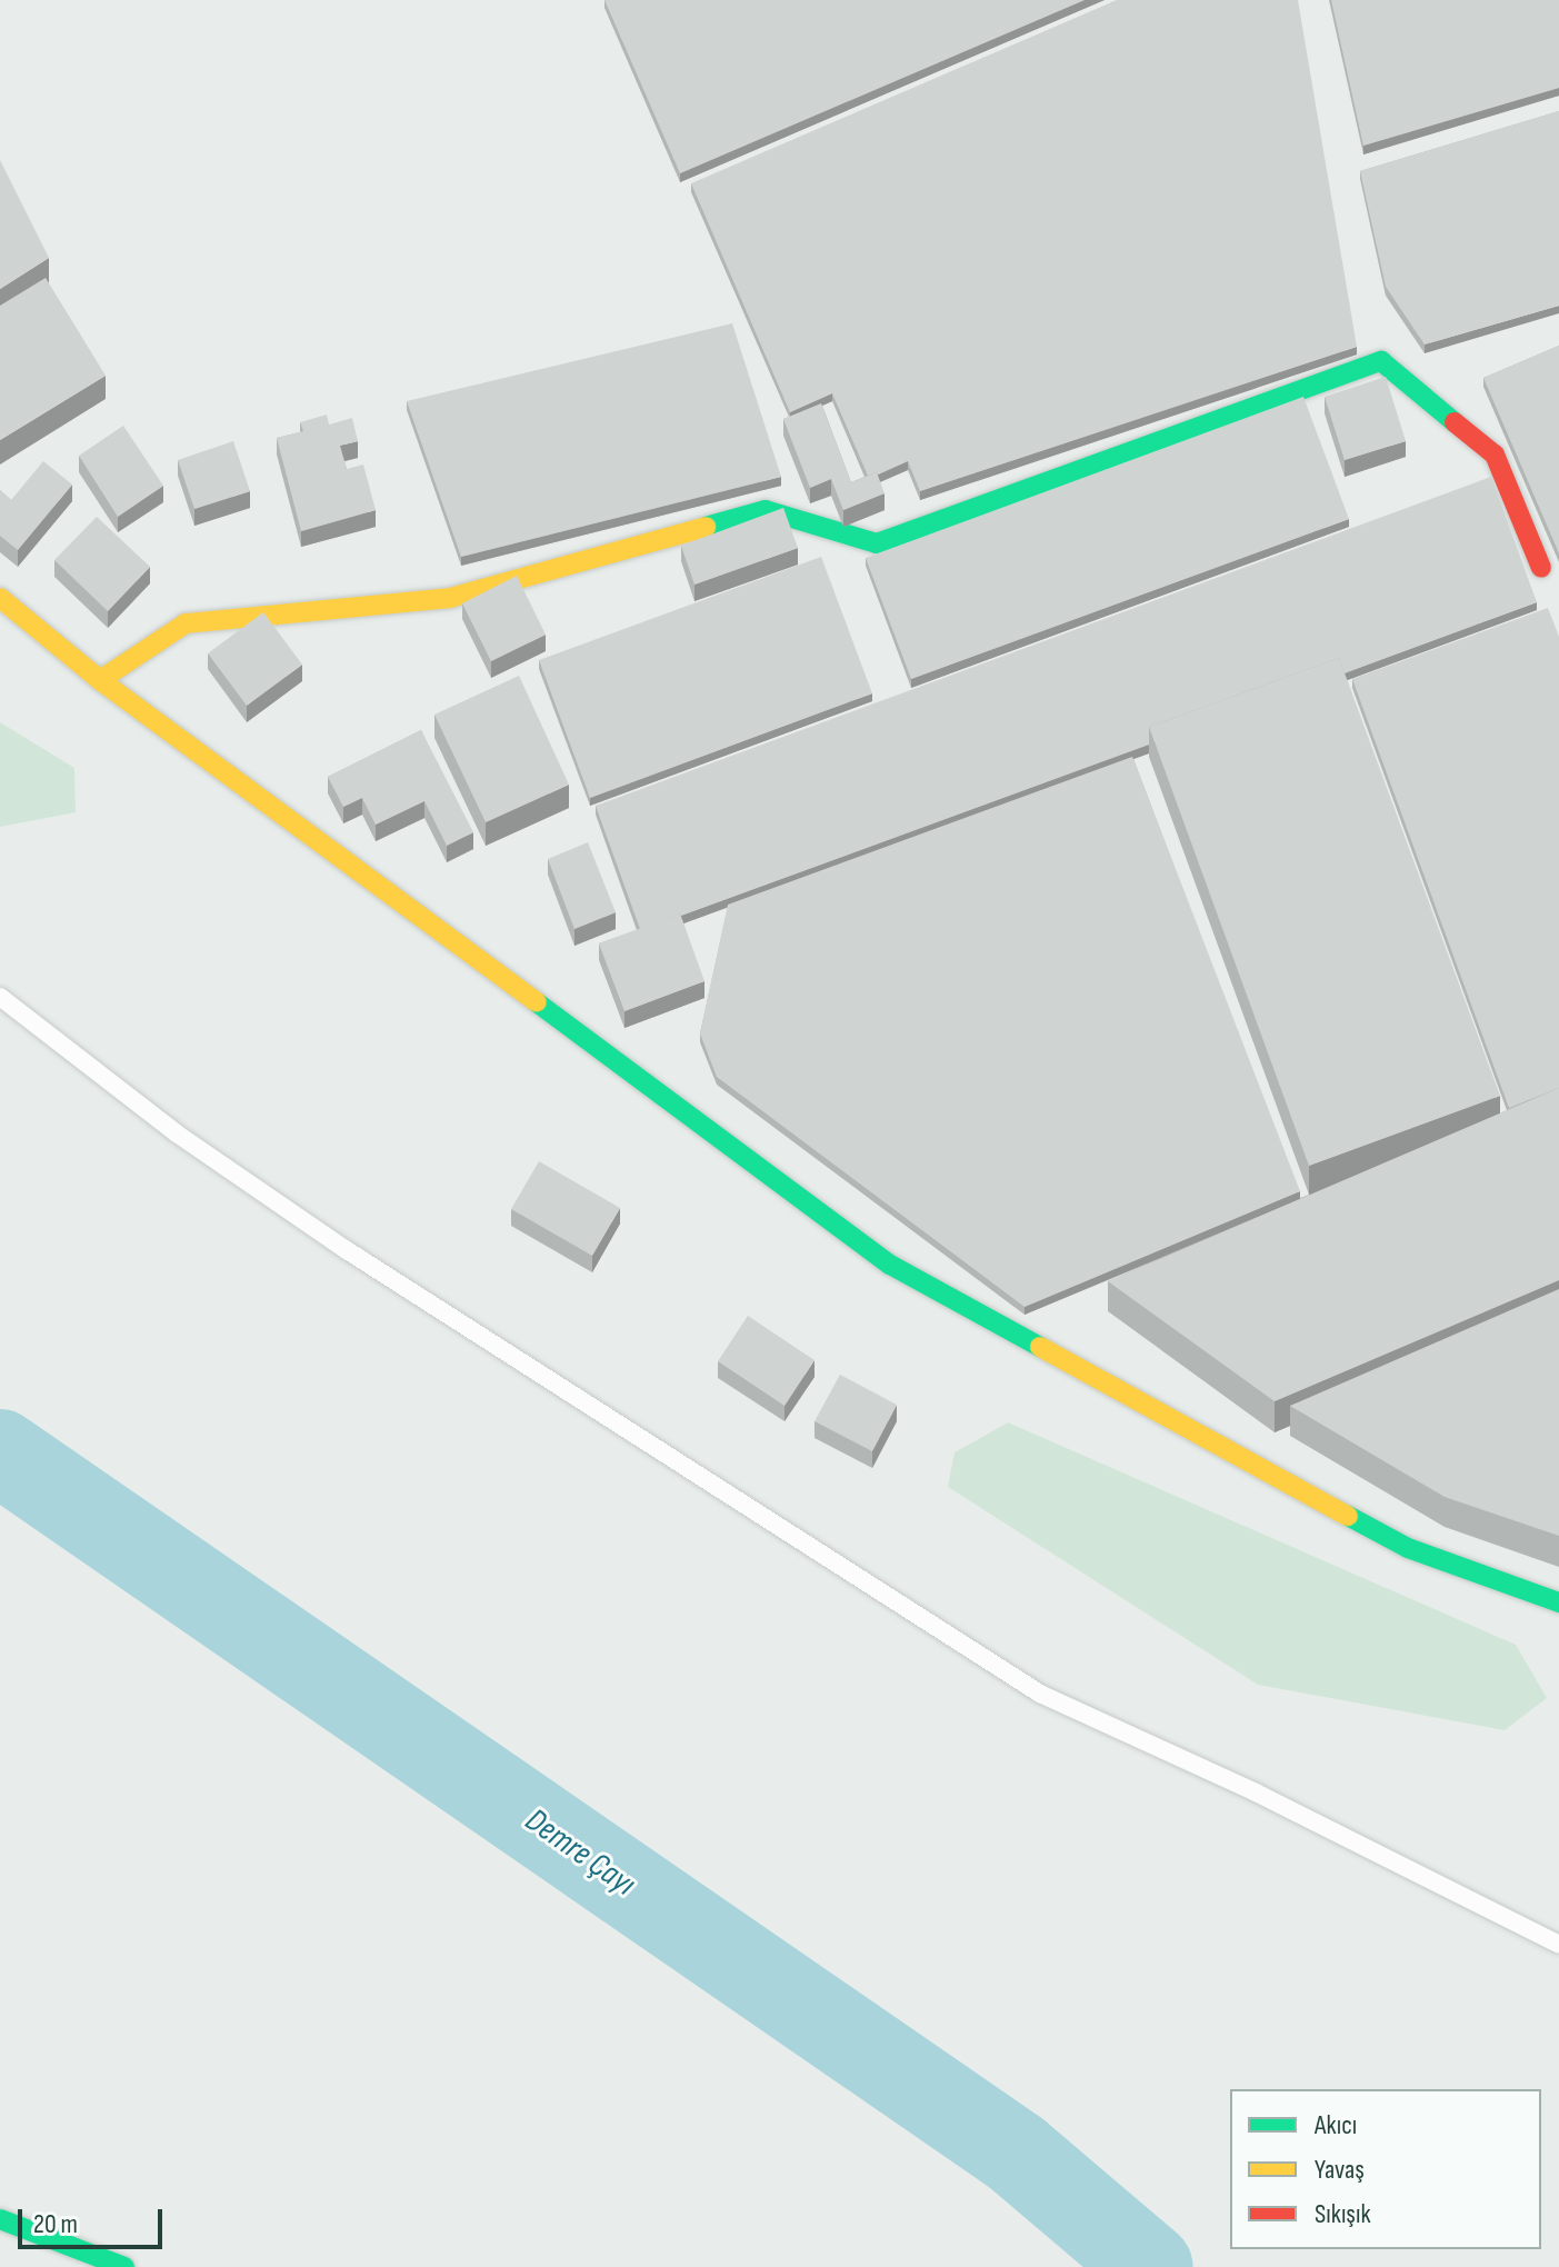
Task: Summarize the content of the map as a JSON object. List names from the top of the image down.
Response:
{
  "water": ["Demre Çayı"],
  "legend": ["Akıcı", "Yavaş", "Sıkışık"],
  "scale_bar": "20 m"
}
